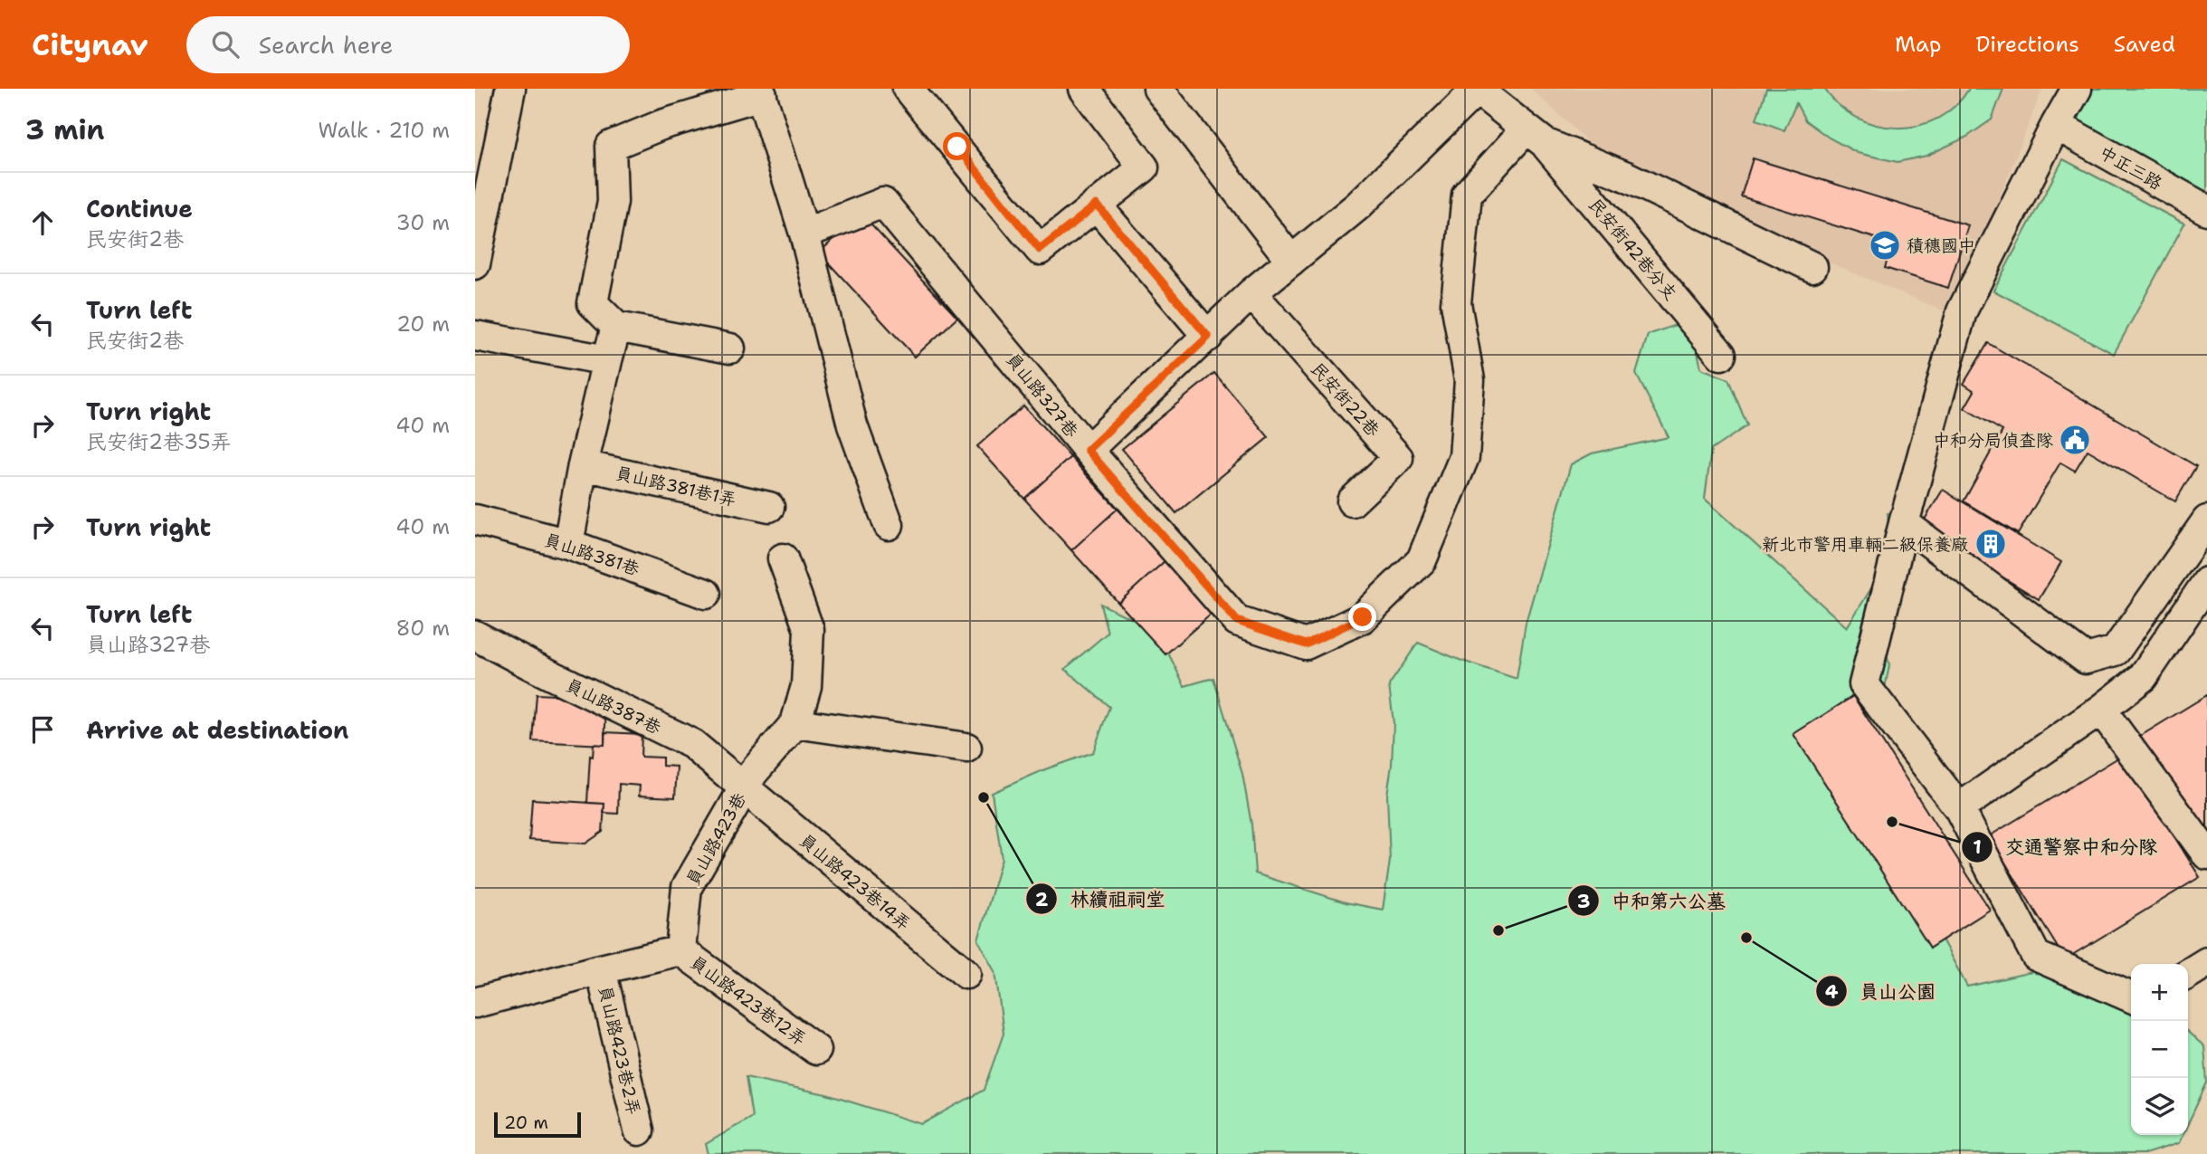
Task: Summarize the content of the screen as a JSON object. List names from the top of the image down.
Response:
{
  "streets": {
    "street": [
      "中正三路",
      "民安街42巷分支",
      "員山路327巷",
      "民安街22巷",
      "員山路381巷1弄",
      "員山路381巷",
      "員山路387巷",
      "員山路423巷",
      "員山路423巷14弄",
      "員山路423巷12弄",
      "員山路423巷2弄"
    ]
  },
  "crossings": [
    ["民安街42巷分支", "員山路327巷"],
    ["員山路387巷", "員山路423巷"],
    ["員山路387巷", "員山路423巷14弄"],
    ["員山路423巷", "員山路423巷14弄"],
    ["員山路423巷", "員山路423巷12弄"]
  ],
  "places": {
    "school or university": ["積穗國中"],
    "public building": ["中和分局偵查隊"],
    "building": ["新北市警用車輛二級保養廠"],
    "other": [
      "林續祖祠堂",
      "交通警察中和分隊",
      "中和第六公墓",
      "員山公園"
    ]
  },
  "scale_bar": "20 m",
  "page": {
    "header": "Citynav",
    "search": "Search here",
    "nav": ["Map", "Directions", "Saved"],
    "heading": ["3 min", "Walk · 210 m"],
    "list": [
      ["Continue", "民安街2巷", "30 m"],
      ["Turn left", "民安街2巷", "20 m"],
      ["Turn right", "民安街2巷35弄", "40 m"],
      ["Turn right", "40 m"],
      ["Turn left", "員山路327巷", "80 m"],
      "Arrive at destination"
    ],
    "map_buttons": ["+", "−"],
    "scale": "20 m"
  }
}
